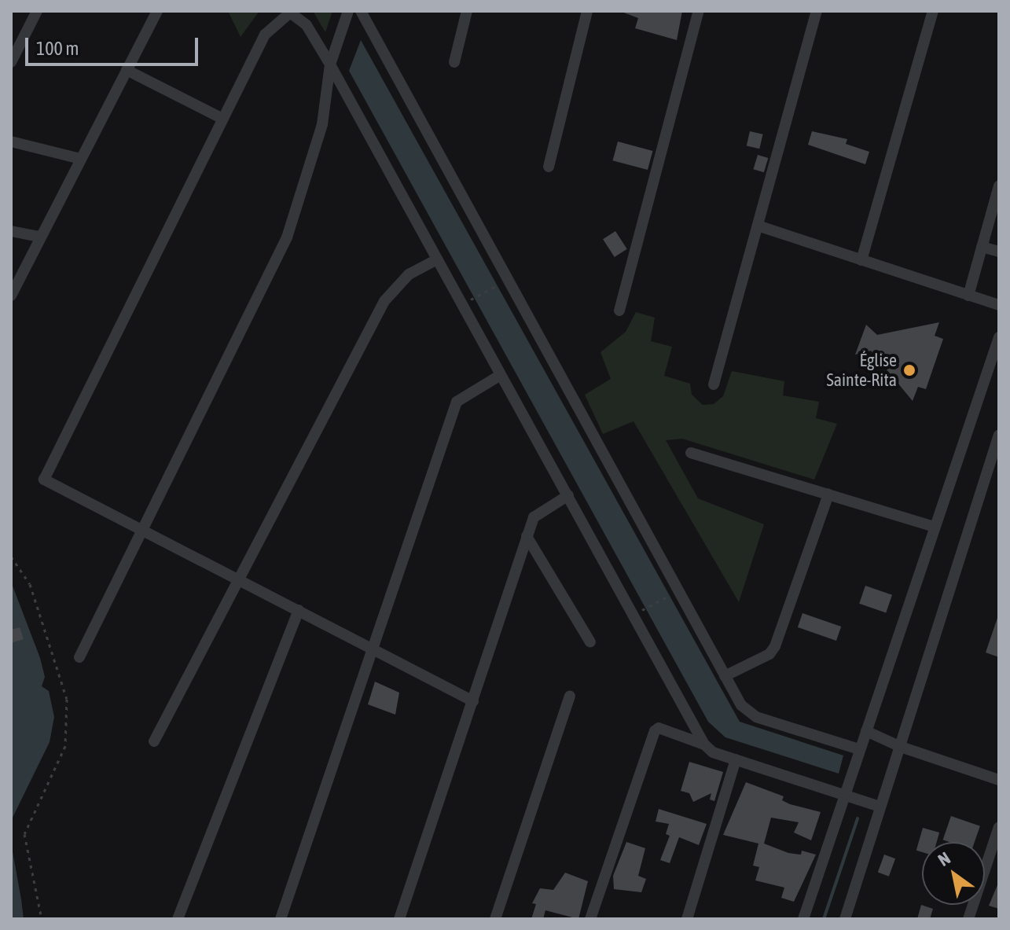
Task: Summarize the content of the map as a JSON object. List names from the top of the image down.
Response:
{
  "places": ["Église Sainte-Rita"],
  "scale_bar": "100 m",
  "north": "top left"
}
